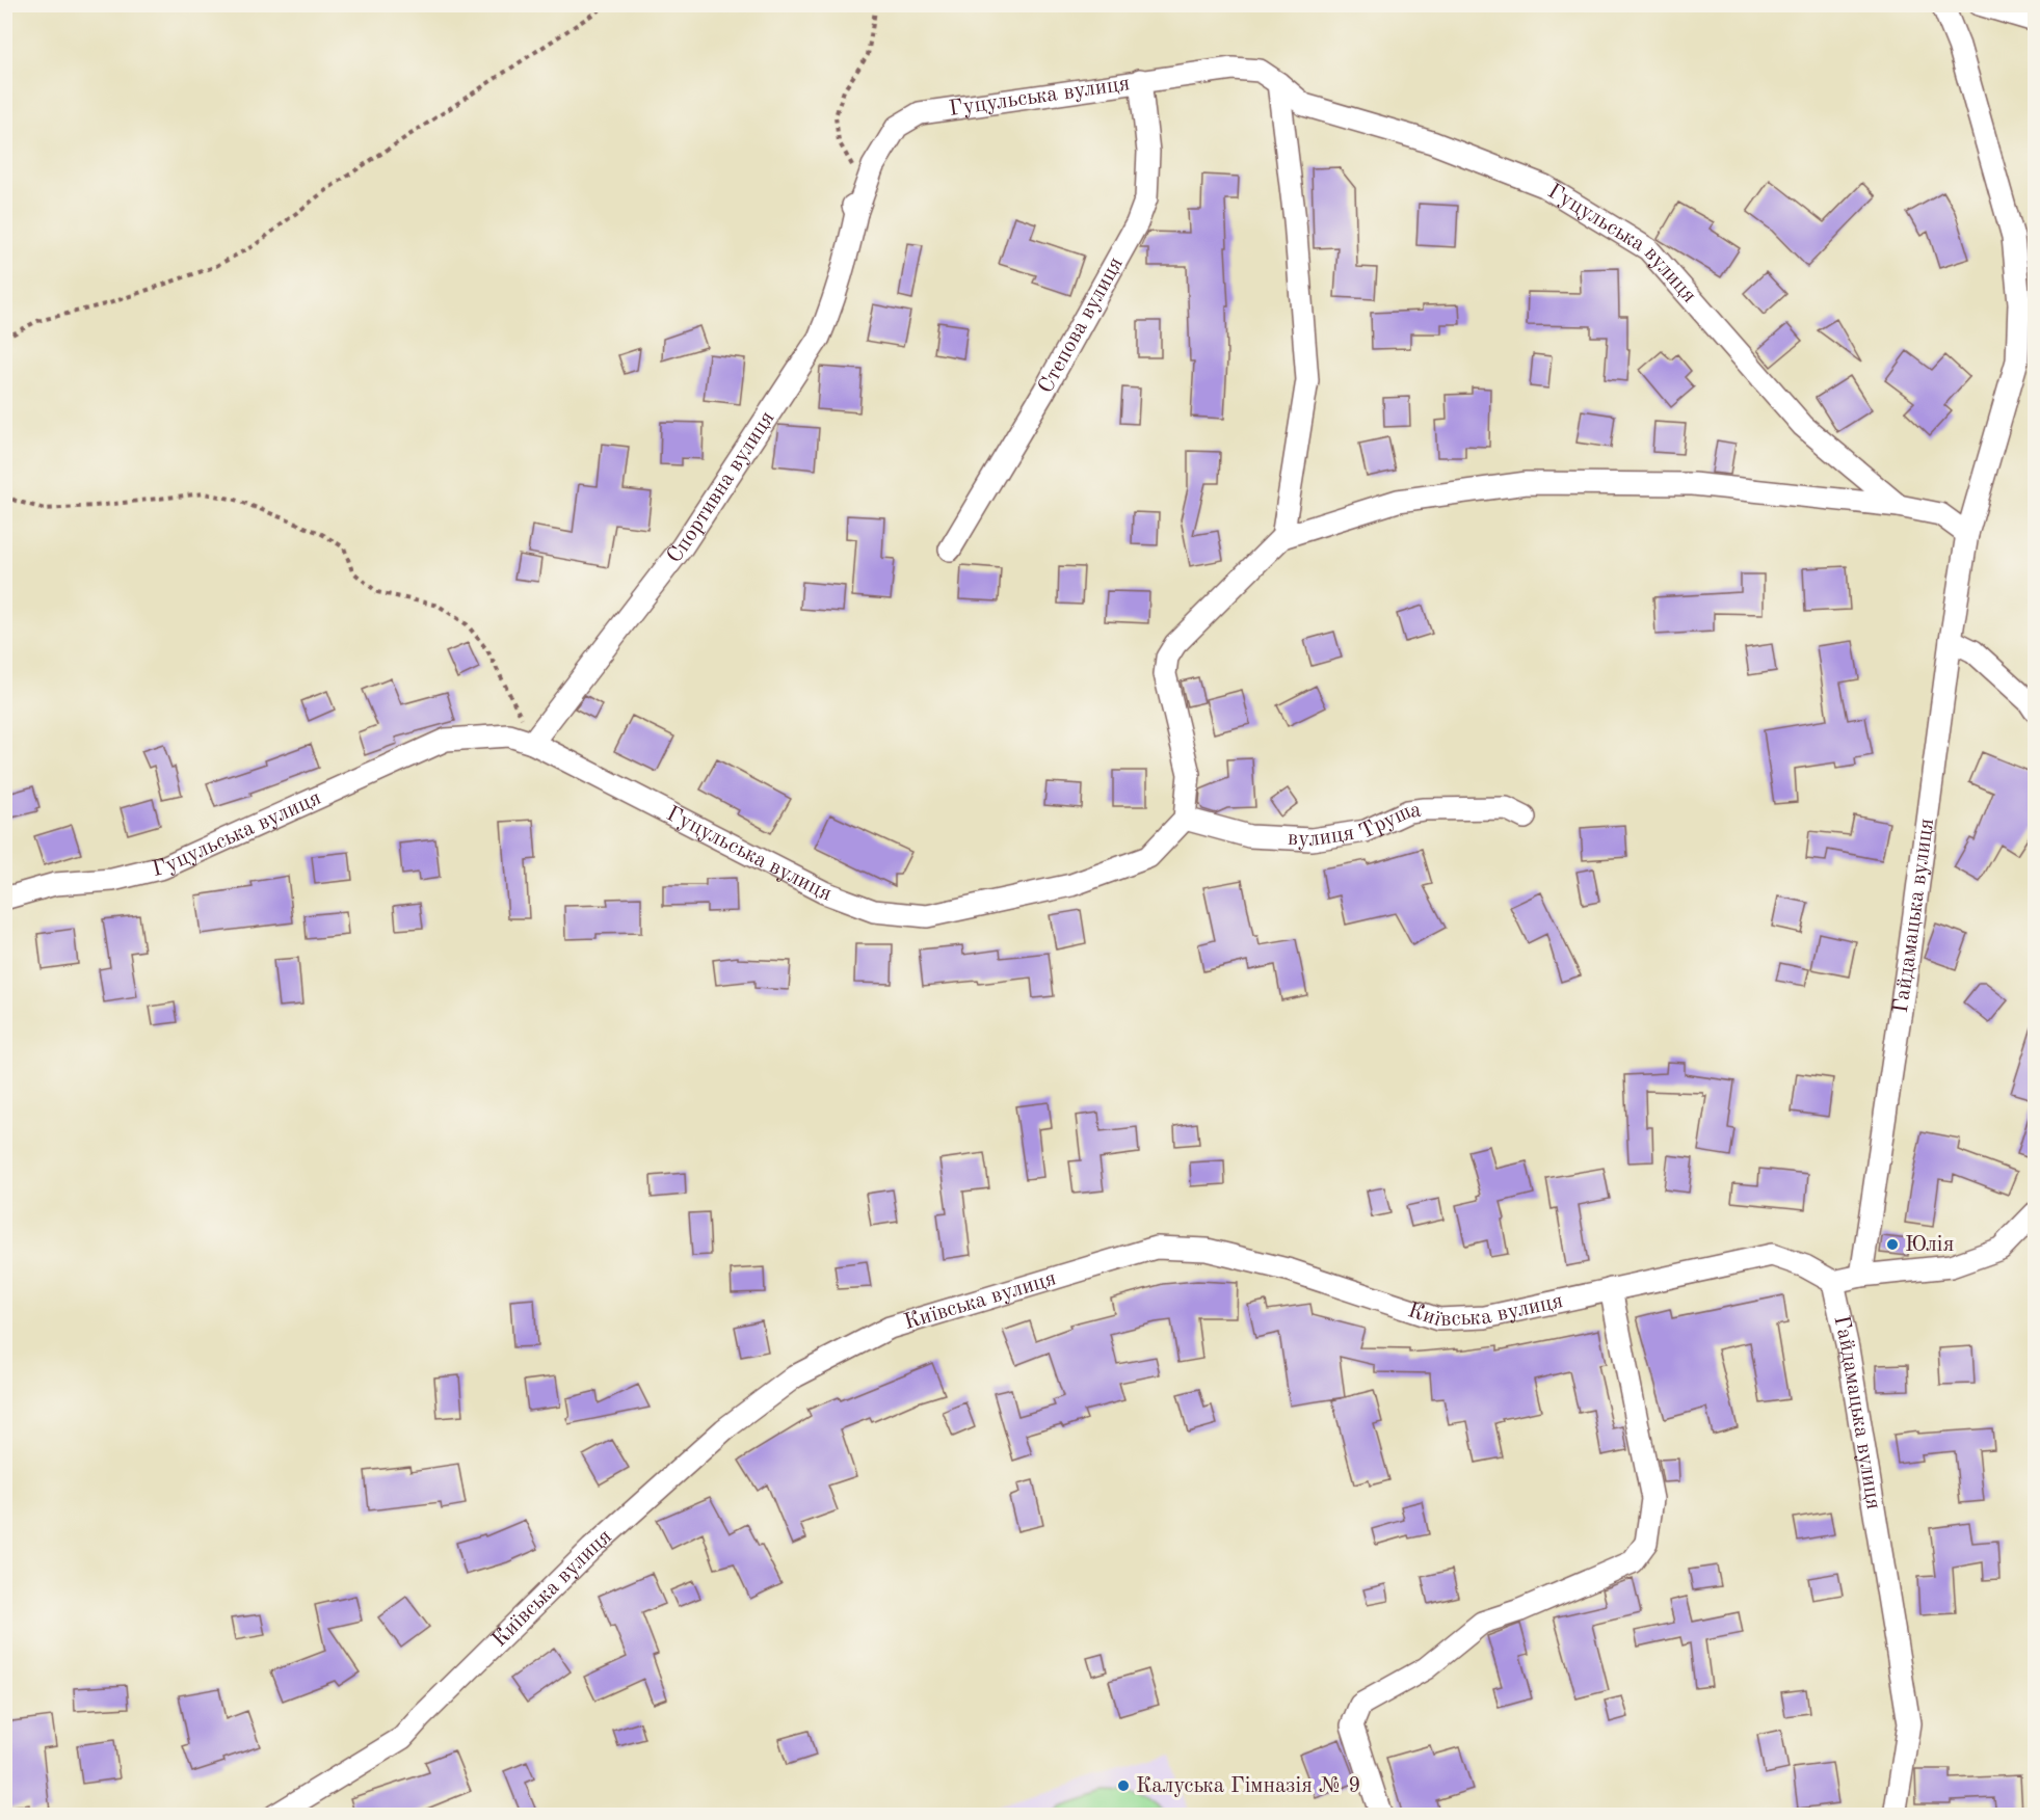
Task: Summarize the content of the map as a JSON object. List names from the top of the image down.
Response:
{
  "streets": {
    "street": [
      "Гуцульська вулиця",
      "Степова вулиця",
      "Спортивна вулиця",
      "вулиця Труша",
      "Гайдамацька вулиця",
      "Київська вулиця"
    ]
  },
  "crossings": [
    ["Гуцульська вулиця", "Степова вулиця"],
    ["Гуцульська вулиця", "Спортивна вулиця"],
    ["Гуцульська вулиця", "вулиця Труша"],
    ["Гуцульська вулиця", "Гайдамацька вулиця"],
    ["Гайдамацька вулиця", "Київська вулиця"]
  ],
  "places": ["Юлія", "Калуська Гімназія № 9"]
}
